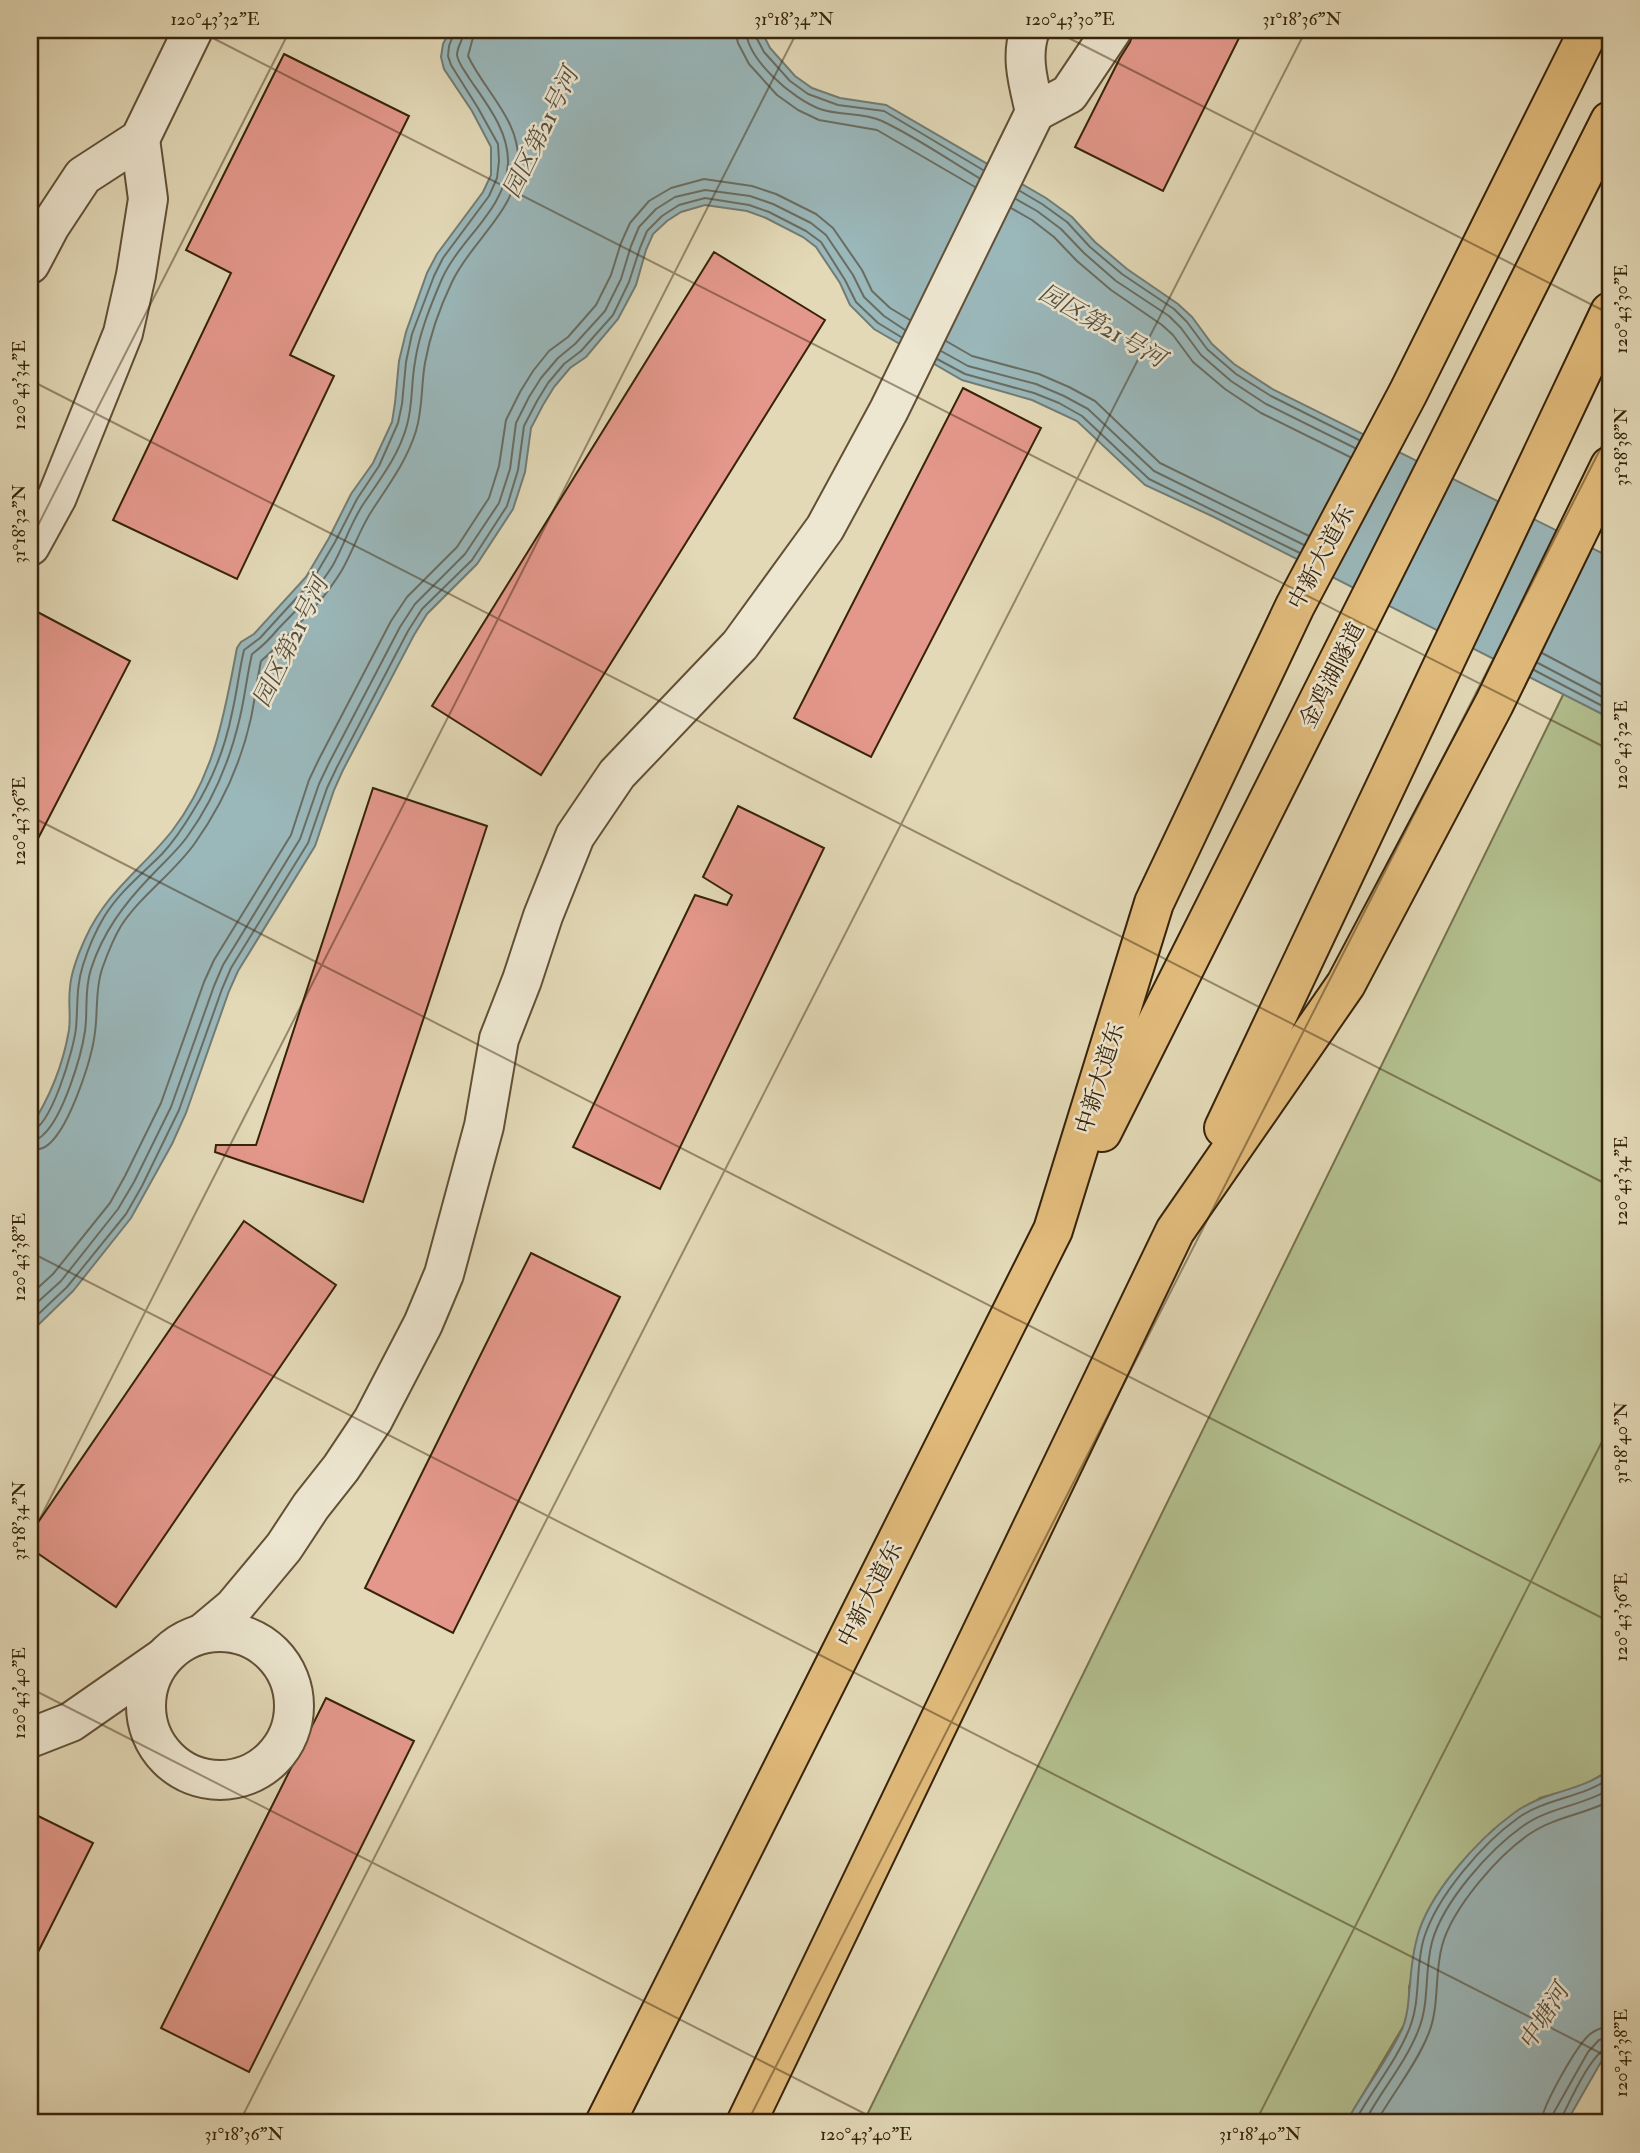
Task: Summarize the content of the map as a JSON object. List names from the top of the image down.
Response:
{
  "streets": {
    "main road": ["中新大道东", "金鸡湖隧道"]
  },
  "crossings": [
    ["中新大道东", "金鸡湖隧道"]
  ],
  "water": ["园区第21号河", "中塘河"],
  "coordinates": [
    "120°43'32\"E",
    "31°18'34\"N",
    "120°43'30\"E",
    "31°18'36\"N",
    "120°43'34\"E",
    "31°18'38\"N",
    "31°18'32\"N",
    "120°43'36\"E",
    "120°43'38\"E",
    "31°18'40\"N",
    "120°43'40\"E"
  ]
}
